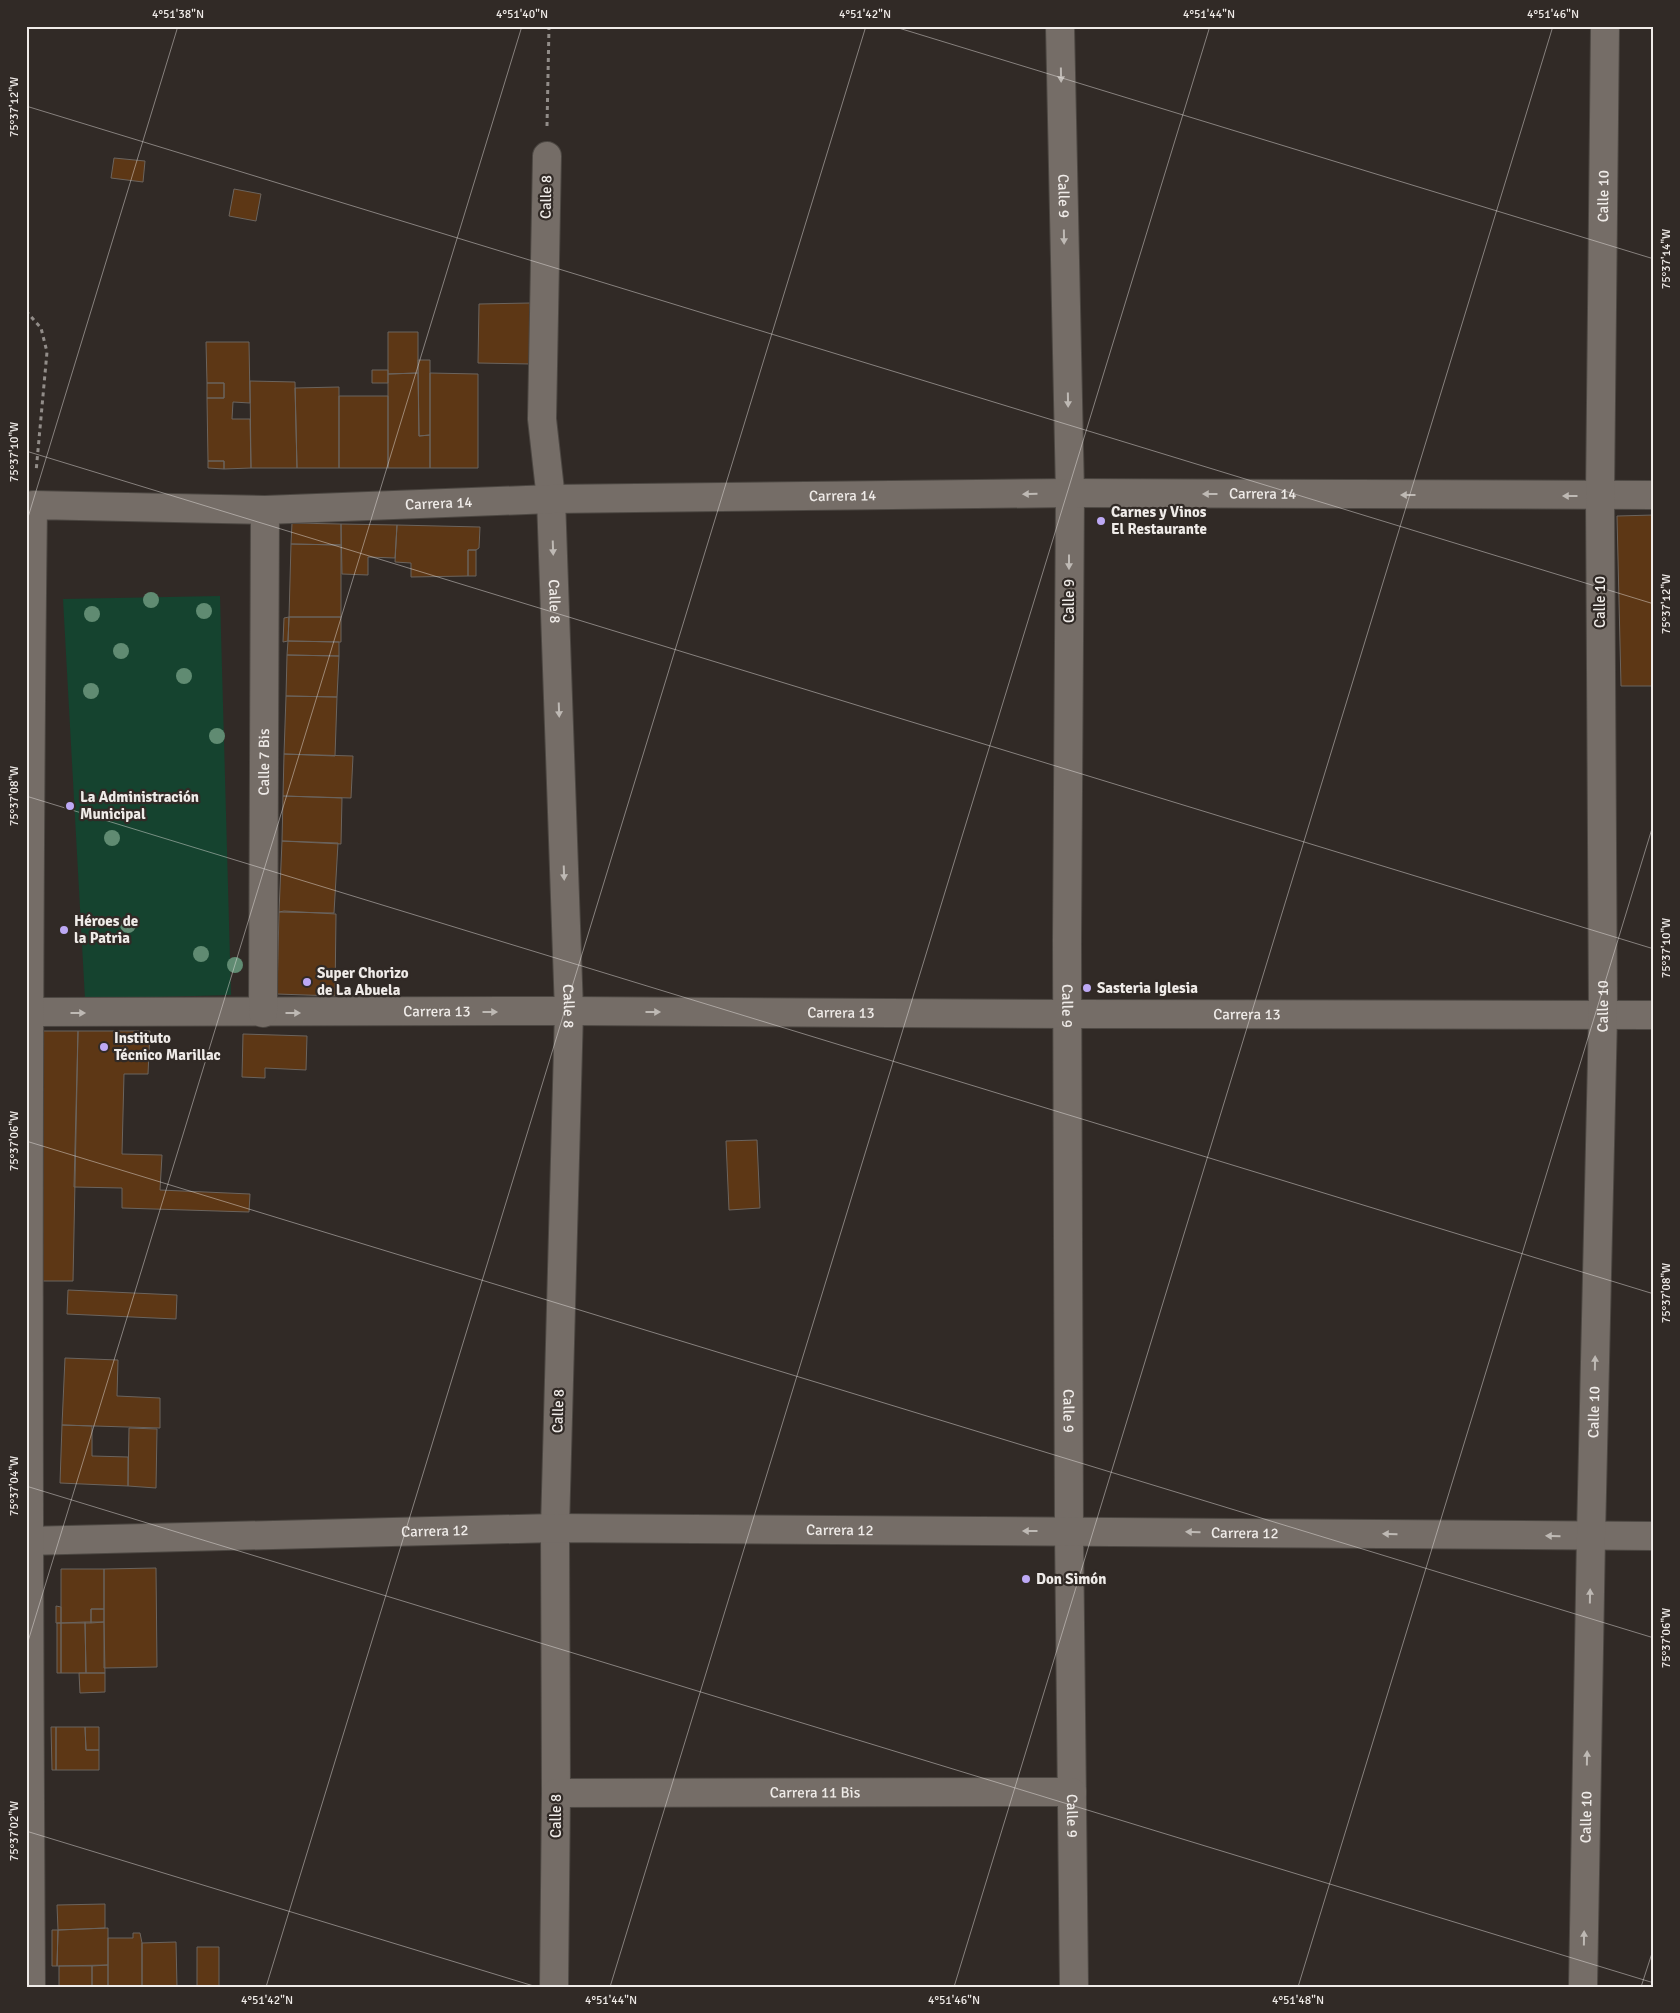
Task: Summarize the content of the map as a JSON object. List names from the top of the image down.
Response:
{
  "streets": {
    "street": [
      "Calle 8",
      "Calle 9",
      "Calle 10",
      "Carrera 14",
      "Calle 7 Bis",
      "Carrera 13",
      "Carrera 12",
      "Carrera 11 Bis"
    ]
  },
  "crossings": [
    ["Calle 8", "Carrera 14"],
    ["Calle 8", "Carrera 13"],
    ["Calle 8", "Carrera 12"],
    ["Calle 8", "Carrera 11 Bis"],
    ["Calle 9", "Carrera 14"],
    ["Calle 9", "Carrera 13"],
    ["Calle 9", "Carrera 12"],
    ["Calle 9", "Carrera 11 Bis"],
    ["Calle 10", "Carrera 14"],
    ["Calle 10", "Carrera 13"],
    ["Calle 10", "Carrera 12"],
    ["Carrera 14", "Calle 7 Bis"],
    ["Calle 7 Bis", "Carrera 13"]
  ],
  "one_way": [
    "Calle 9",
    "Calle 10",
    "Carrera 14",
    "Carrera 13",
    "Carrera 12"
  ],
  "places": [
    "Carnes y Vinos El Restaurante",
    "La Administración Municipal",
    "Héroes de la Patria",
    "Super Chorizo de La Abuela",
    "Sasteria Iglesia",
    "Instituto Técnico Marillac",
    "Don Simón"
  ],
  "coordinates": [
    "4°51'38\"N",
    "4°51'40\"N",
    "4°51'42\"N",
    "4°51'44\"N",
    "4°51'46\"N",
    "75°37'12\"W",
    "75°37'14\"W",
    "75°37'10\"W",
    "75°37'08\"W",
    "75°37'06\"W",
    "75°37'04\"W",
    "75°37'02\"W",
    "4°51'48\"N"
  ]
}
